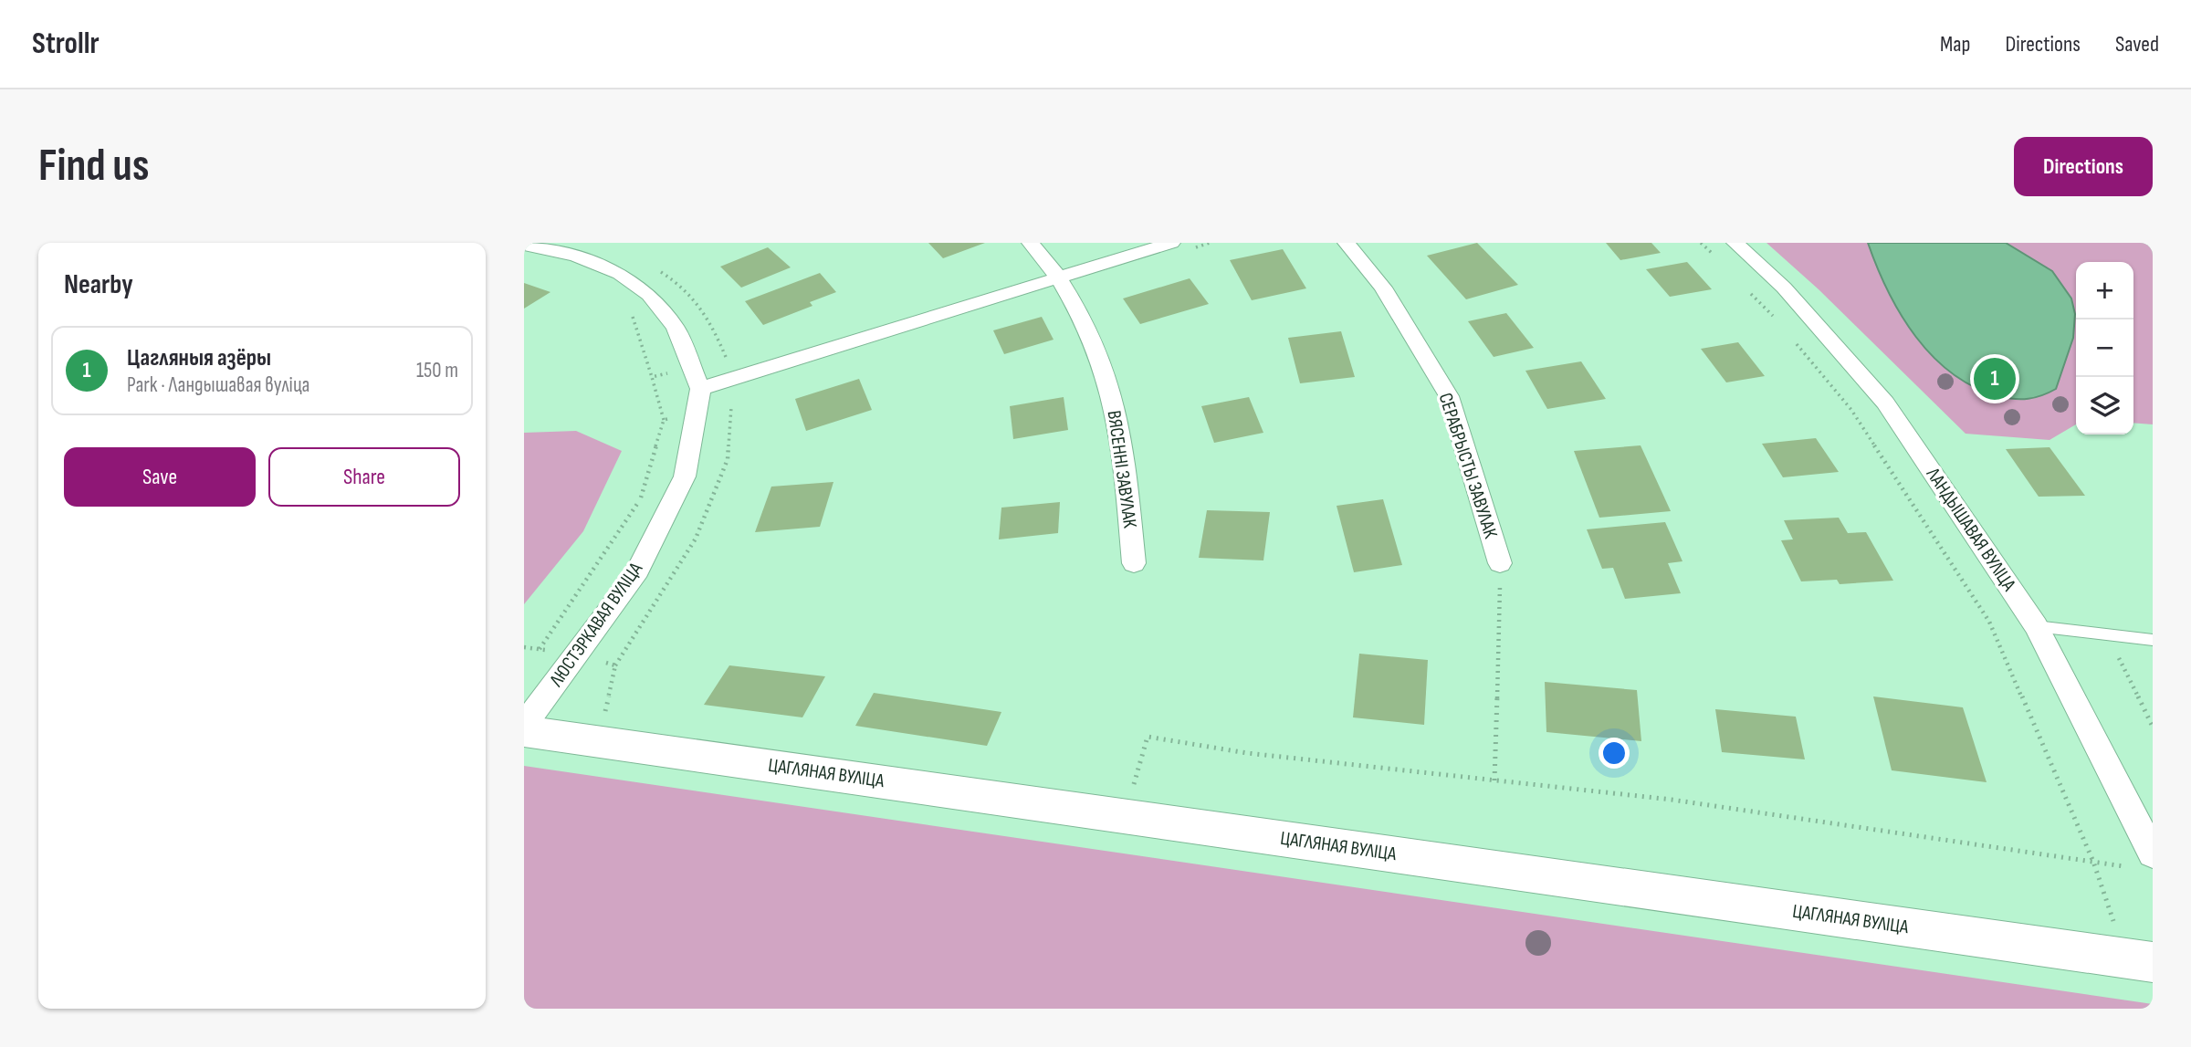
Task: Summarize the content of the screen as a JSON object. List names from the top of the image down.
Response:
{
  "streets": {
    "street": [
      "СЕРАБРЫСТЫ ЗАВУЛАК",
      "ВЯСЕННІ ЗАВУЛАК",
      "ЛАНДЫШАВАЯ ВУЛІЦА",
      "ЛЮСТЭРКАВАЯ ВУЛІЦА",
      "ЦАГЛЯНАЯ ВУЛІЦА"
    ]
  },
  "page": {
    "header": "Strollr",
    "nav": ["Map", "Directions", "Saved"],
    "buttons": [
      "Directions",
      ["Save", "Share"]
    ],
    "title": "Find us",
    "heading": "Nearby",
    "map_buttons": ["+", "−"],
    "list": [
      {
        "mark": "1",
        "name": "Цагляныя азёры",
        "note": "Park · Ландышавая вуліца",
        "value": "150 m"
      }
    ],
    "pins": "1"
  }
}
